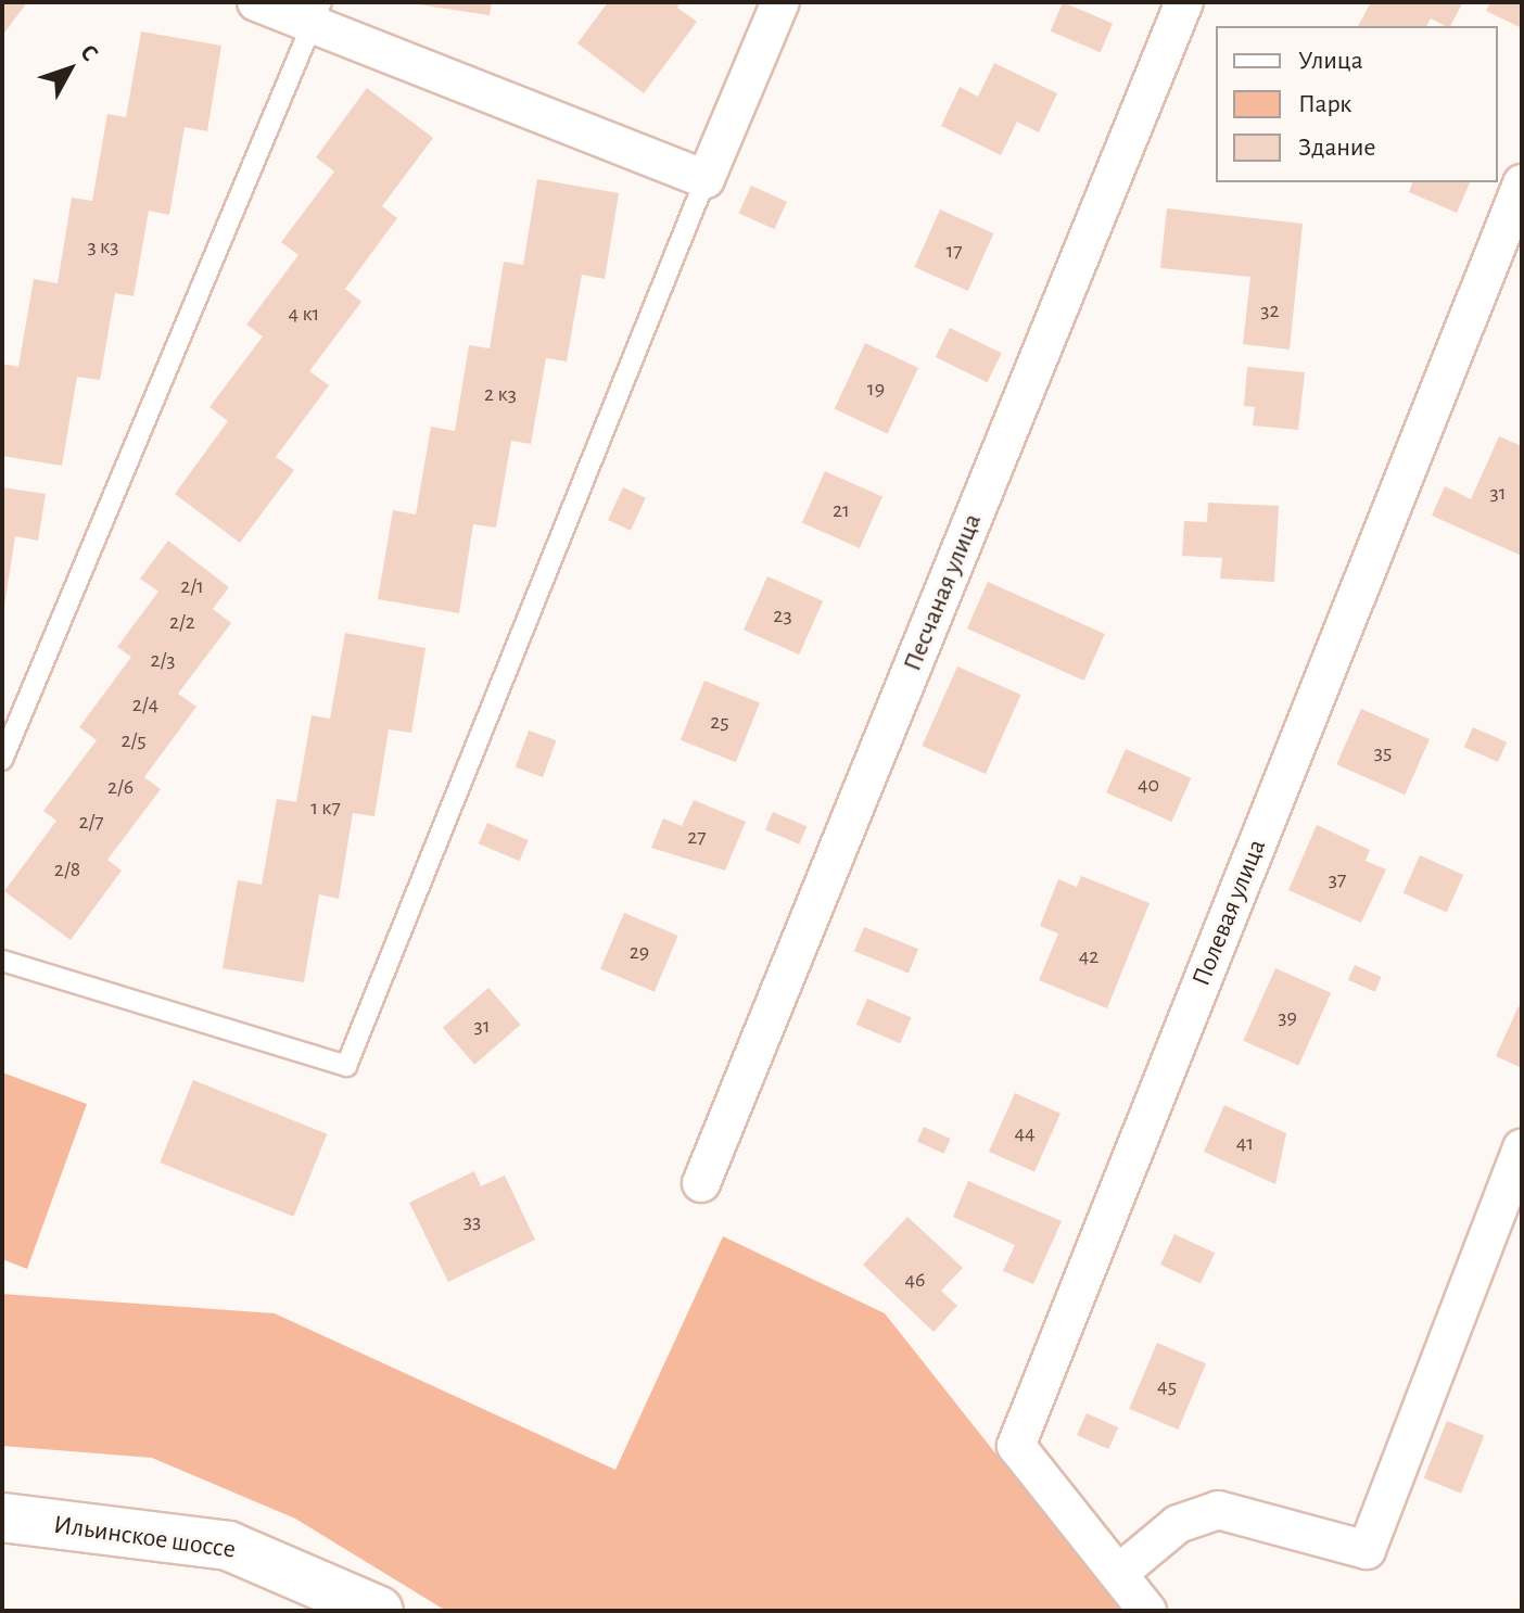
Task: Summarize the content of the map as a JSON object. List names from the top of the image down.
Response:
{
  "streets": {
    "main road": ["Ильинское шоссе"],
    "street": ["Песчаная улица", "Полевая улица"]
  },
  "house_numbers": [
    "3 к3",
    "17",
    "32",
    "4 к1",
    "19",
    "2 к3",
    "31",
    "21",
    "2/1",
    "23",
    "2/2",
    "2/3",
    "2/4",
    "25",
    "2/5",
    "35",
    "40",
    "2/6",
    "1 к7",
    "2/7",
    "27",
    "2/8",
    "37",
    "29",
    "42",
    "39",
    "31",
    "44",
    "41",
    "33",
    "46",
    "45"
  ],
  "legend": ["Улица", "Парк", "Здание"],
  "north": "top right"
}
